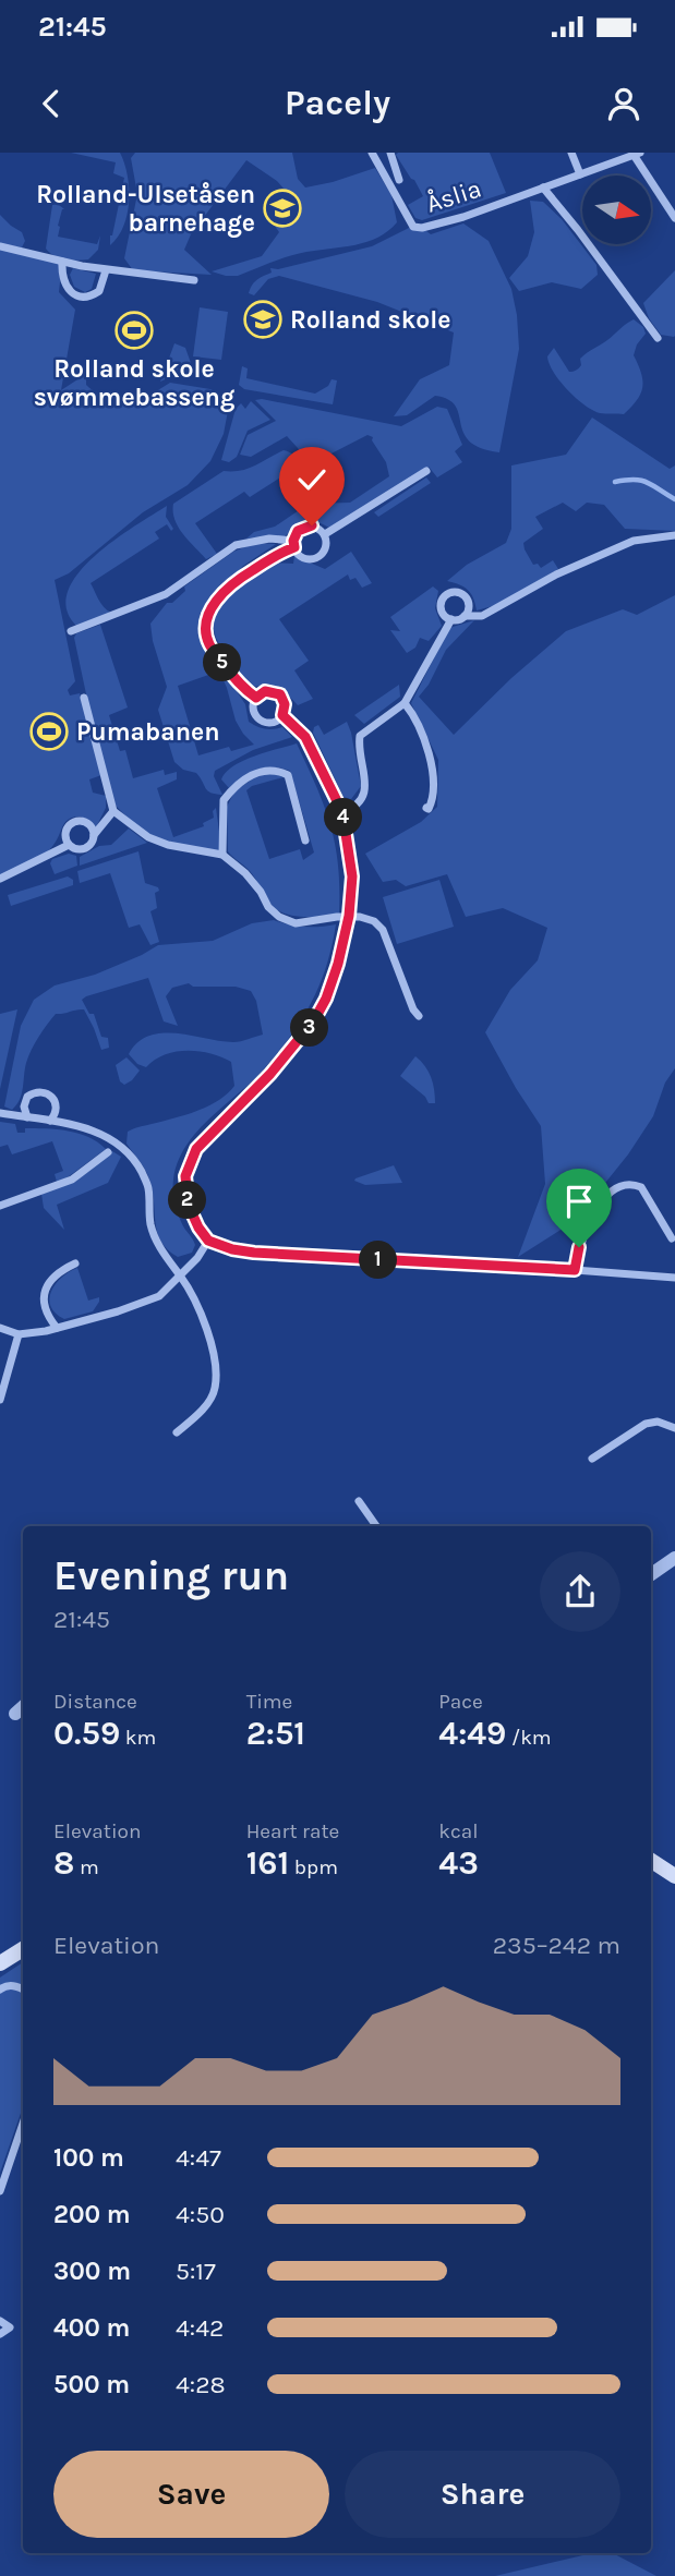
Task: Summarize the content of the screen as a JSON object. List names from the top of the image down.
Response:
{
  "streets": {
    "street": ["Åslia"]
  },
  "places": {
    "school or university": ["Rolland-Ulsetåsen barnehage", "Rolland skole"],
    "sports": ["Rolland skole svømmebasseng", "Pumabanen"]
  },
  "north": "right",
  "page": {
    "status": "21:45",
    "header": "Pacely",
    "pins": [
      "5",
      "4",
      "3",
      "2",
      "1"
    ],
    "heading": ["Evening run", "21:45"],
    "stats": [
      ["Distance", "0.59 km"],
      ["Time", "2:51"],
      ["Pace", "4:49 /km"],
      ["Elevation", "8 m"],
      ["Heart rate", "161 bpm"],
      ["kcal", "43"]
    ],
    "chart": ["Elevation", "235–242 m"],
    "list": [
      {
        "name": "100 m",
        "note": "4:47"
      },
      {
        "name": "200 m",
        "note": "4:50"
      },
      {
        "name": "300 m",
        "note": "5:17"
      },
      {
        "name": "400 m",
        "note": "4:42"
      },
      {
        "name": "500 m",
        "note": "4:28"
      }
    ],
    "buttons": ["Save", "Share"]
  }
}
